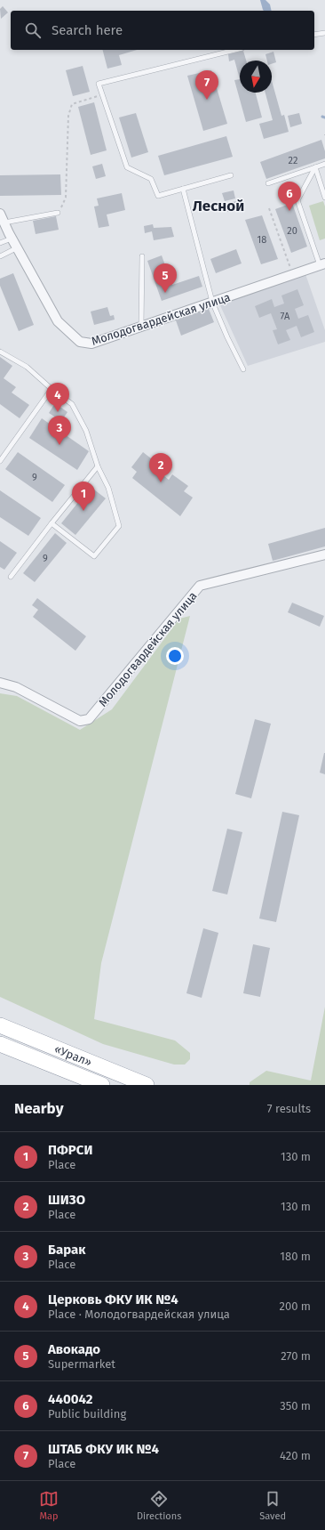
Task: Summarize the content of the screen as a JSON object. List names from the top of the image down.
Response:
{
  "streets": {
    "highway": ["«Урал»"],
    "street": ["Молодогвардейская улица"]
  },
  "districts": ["Лесной"],
  "house_numbers": [
    "22",
    "20",
    "18",
    "7А",
    "9",
    "9"
  ],
  "north": "bottom",
  "page": {
    "search": "Search here",
    "pins": [
      "7",
      "6",
      "5",
      "4",
      "3",
      "2",
      "1"
    ],
    "heading": ["Nearby", "7 results"],
    "list": [
      {
        "mark": "1",
        "name": "ПФРСИ",
        "note": "Place",
        "value": "130 m"
      },
      {
        "mark": "2",
        "name": "ШИЗО",
        "note": "Place",
        "value": "130 m"
      },
      {
        "mark": "3",
        "name": "Барак",
        "note": "Place",
        "value": "180 m"
      },
      {
        "mark": "4",
        "name": "Церковь ФКУ ИК №4",
        "note": "Place · Молодогвардейская улица",
        "value": "200 m"
      },
      {
        "mark": "5",
        "name": "Авокадо",
        "note": "Supermarket",
        "value": "270 m"
      },
      {
        "mark": "6",
        "name": "440042",
        "note": "Public building",
        "value": "350 m"
      },
      {
        "mark": "7",
        "name": "ШТАБ ФКУ ИК №4",
        "note": "Place",
        "value": "420 m"
      }
    ],
    "nav": ["Map", "Directions", "Saved"]
  }
}
